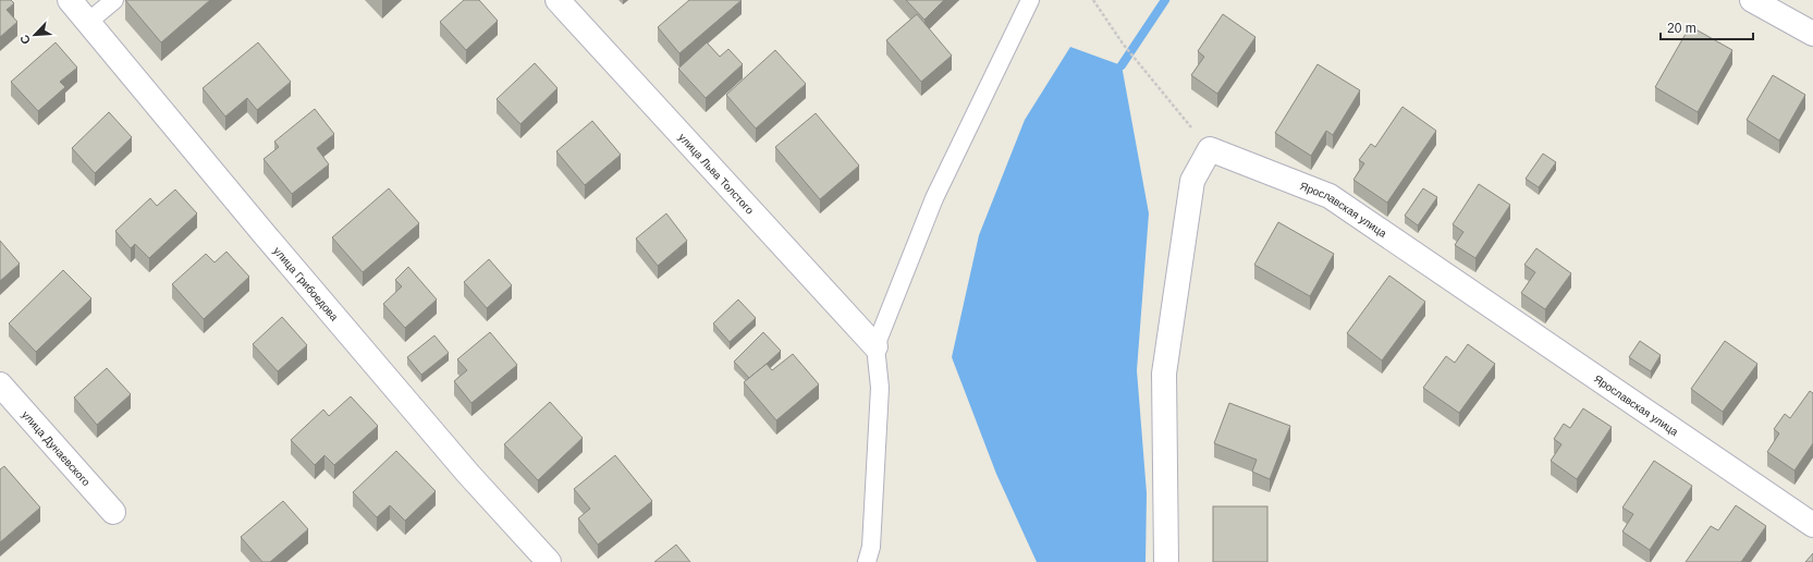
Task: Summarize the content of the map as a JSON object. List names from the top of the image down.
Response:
{
  "streets": {
    "street": [
      "улица Льва Толстого",
      "Ярославская улица",
      "улица Грибоедова",
      "улица Дунаевского"
    ]
  },
  "scale_bar": "20 m",
  "north": "bottom left"
}
